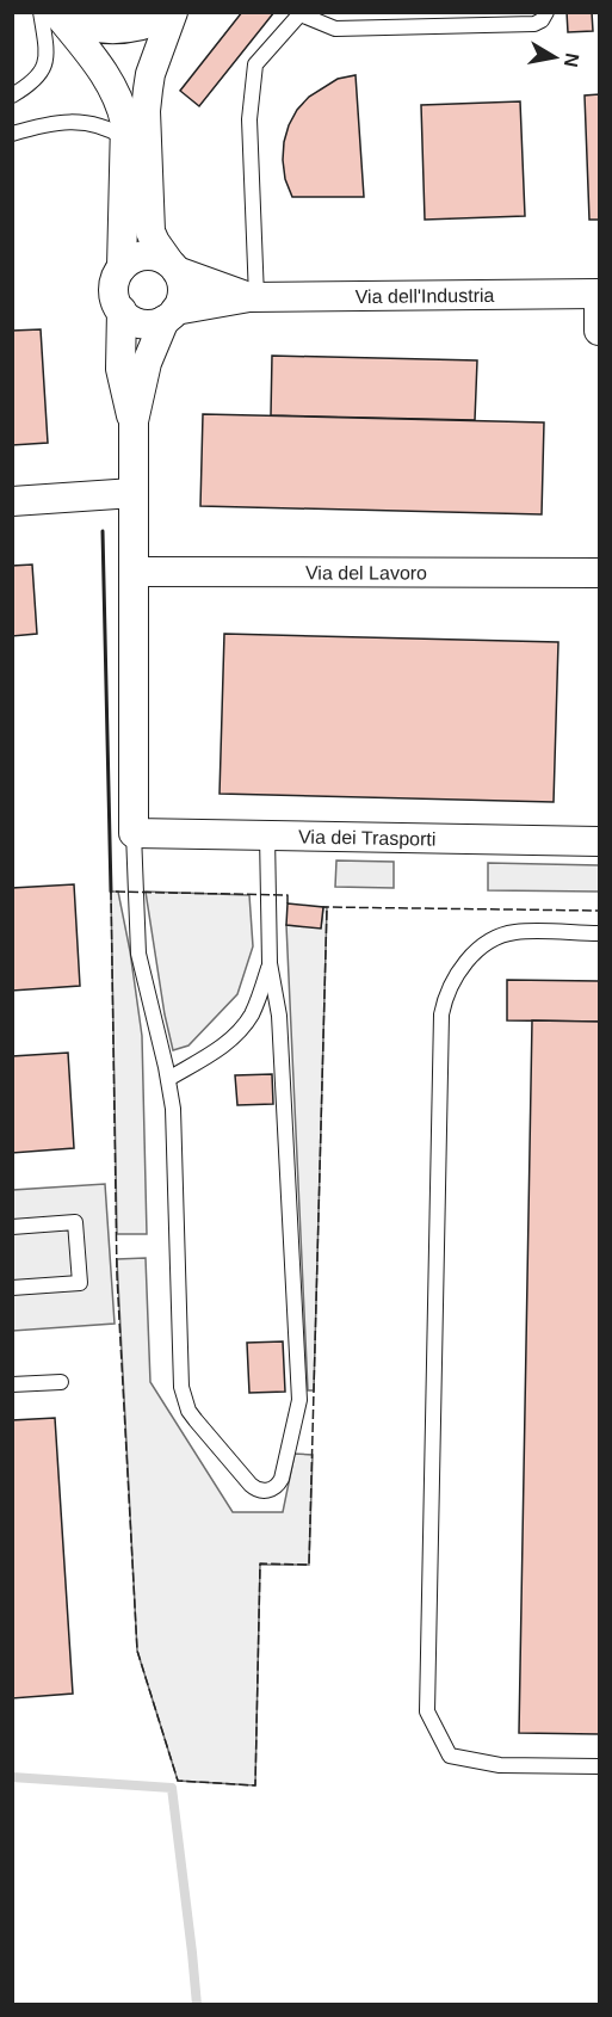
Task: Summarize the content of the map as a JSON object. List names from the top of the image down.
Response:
{
  "streets": {
    "street": ["Via dell'Industria", "Via del Lavoro", "Via dei Trasporti"]
  },
  "north": "right"
}
